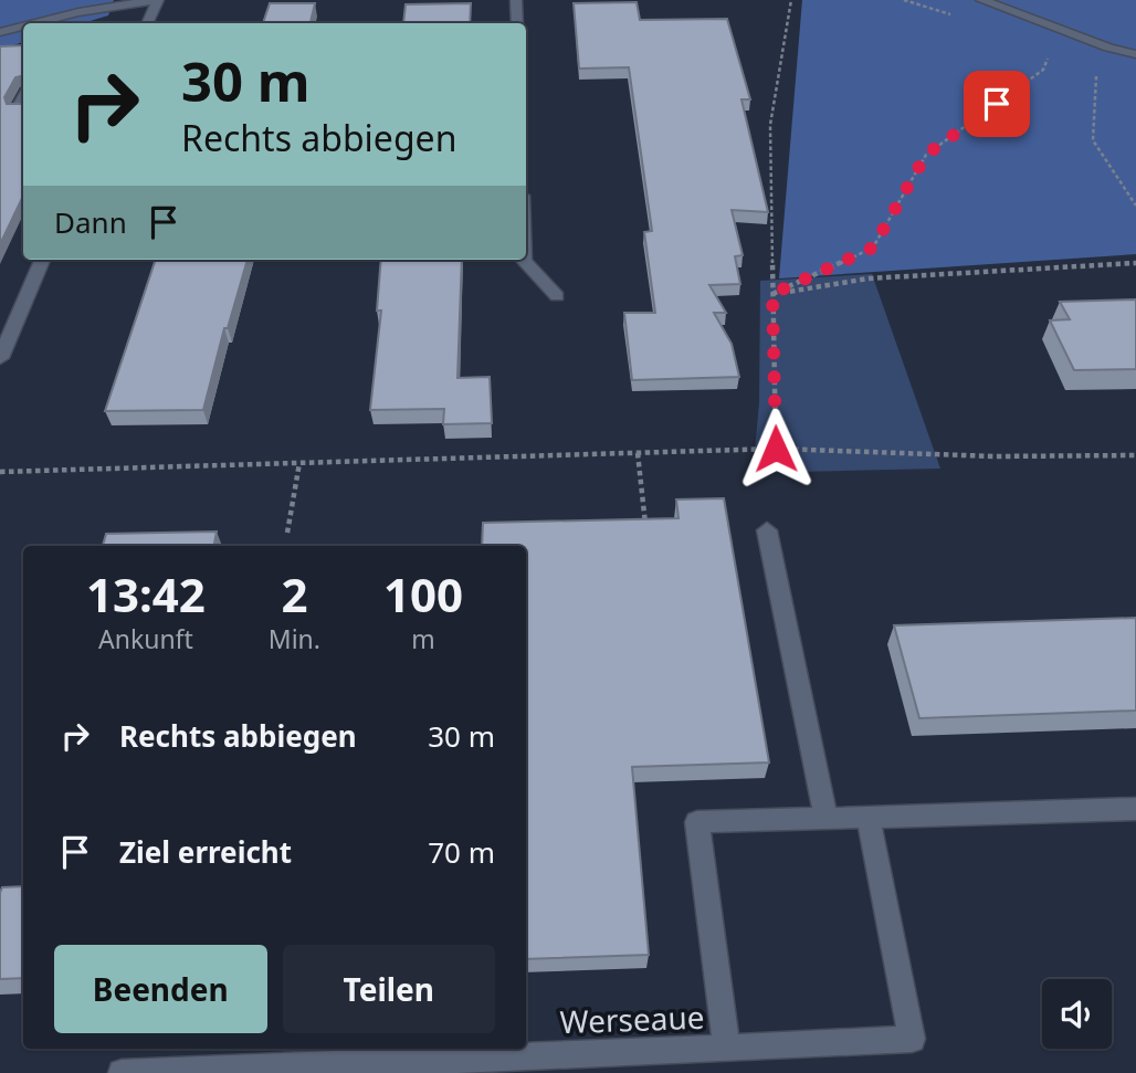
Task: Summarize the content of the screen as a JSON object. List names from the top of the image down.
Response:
{
  "streets": {
    "street": ["Werseaue"]
  },
  "page": {
    "turn": ["30 m", "Rechts abbiegen"],
    "then": "Dann",
    "eta": [
      "13:42",
      "Ankunft",
      "2",
      "Min.",
      "100",
      "m"
    ],
    "list": [
      {
        "name": "Rechts abbiegen",
        "value": "30 m"
      },
      {
        "name": "Ziel erreicht",
        "value": "70 m"
      }
    ],
    "buttons": ["Beenden", "Teilen"]
  }
}
